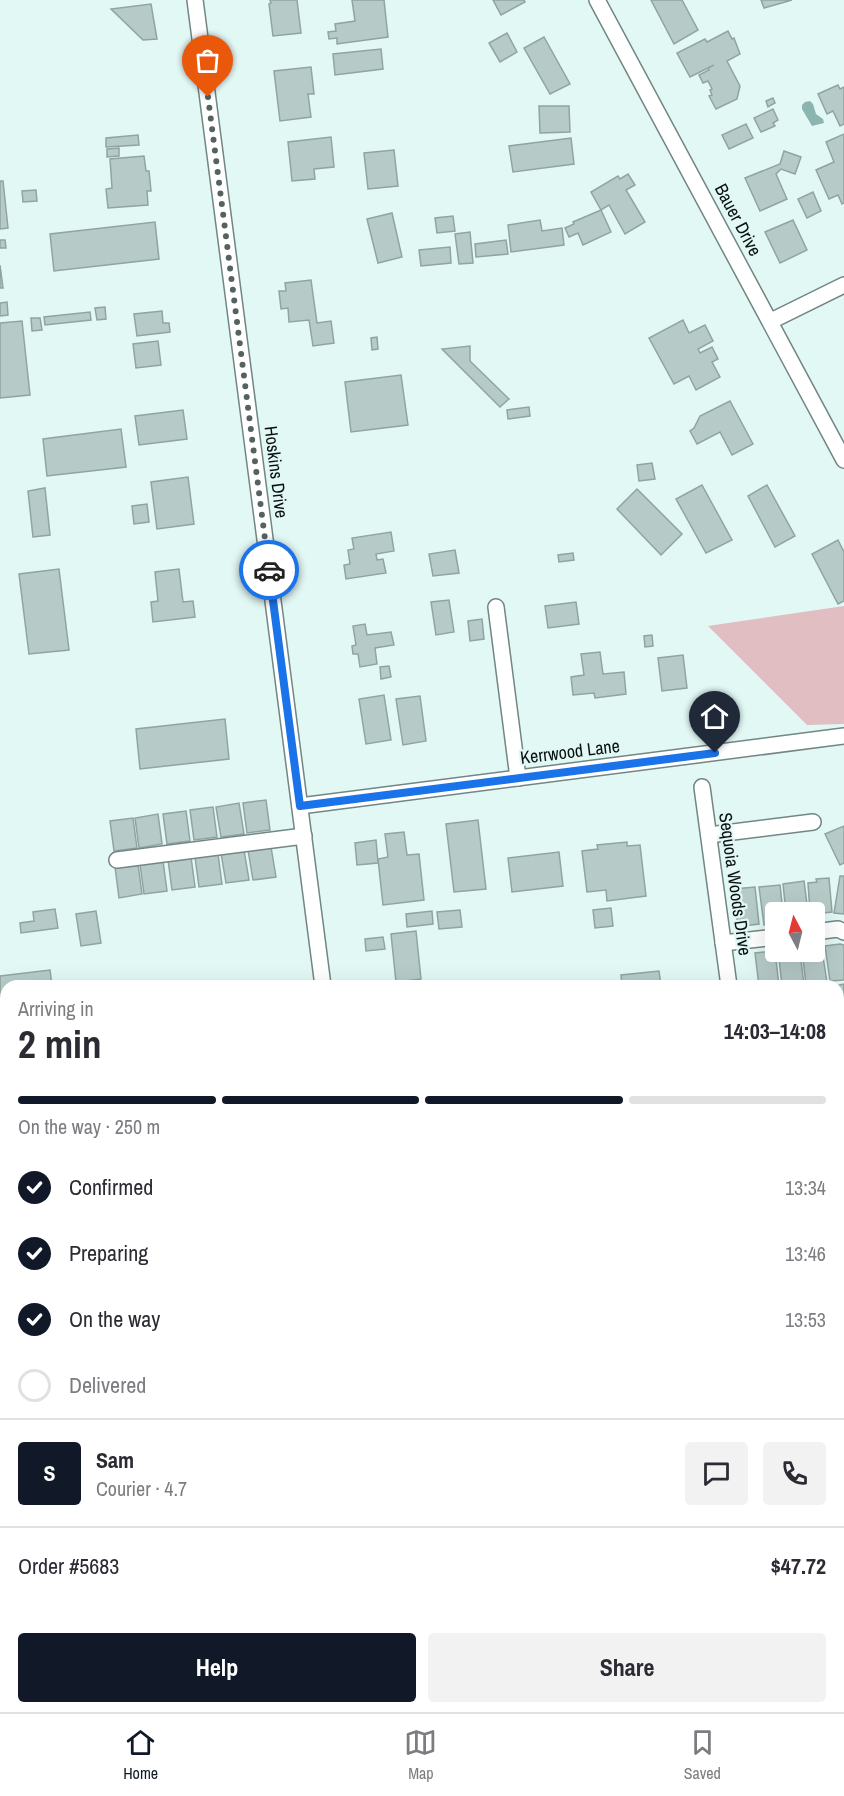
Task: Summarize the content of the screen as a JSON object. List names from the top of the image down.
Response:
{
  "streets": {
    "street": [
      "Bauer Drive",
      "Hoskins Drive",
      "Kerrwood Lane",
      "Sequoia Woods Drive"
    ]
  },
  "crossings": [
    ["Hoskins Drive", "Kerrwood Lane"]
  ],
  "north": "top",
  "page": {
    "heading": ["2 min", "Arriving in", "14:03–14:08"],
    "panel": [
      "Sam",
      "Courier · 4.7",
      "Order #5683",
      "$47.72"
    ],
    "bar": "On the way · 250 m",
    "list": [
      ["Confirmed", "13:34"],
      ["Preparing", "13:46"],
      ["On the way", "13:53"],
      "Delivered"
    ],
    "round": "S",
    "buttons": ["Help", "Share"],
    "tabs": ["Home", "Map", "Saved"]
  }
}
